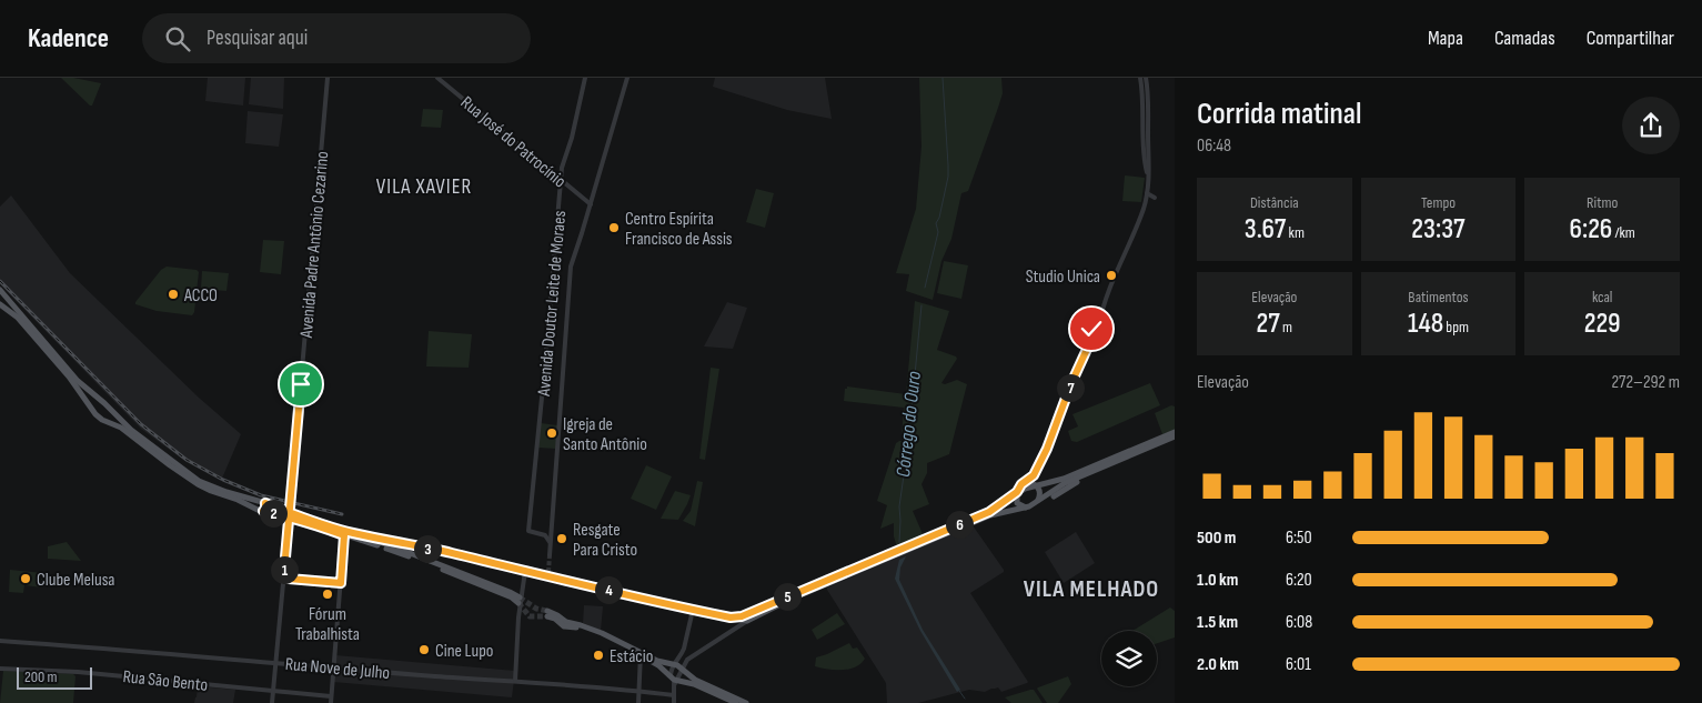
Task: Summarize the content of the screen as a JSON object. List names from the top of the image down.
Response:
{
  "streets": {
    "street": [
      "Rua José do Patrocínio",
      "Avenida Padre Antônio Cezarino",
      "Avenida Doutor Leite de Moraes",
      "Rua Nove de Julho",
      "Rua São Bento"
    ]
  },
  "crossings": [
    ["Rua José do Patrocínio", "Avenida Doutor Leite de Moraes"],
    ["Avenida Padre Antônio Cezarino", "Rua Nove de Julho"],
    ["Avenida Padre Antônio Cezarino", "Rua São Bento"]
  ],
  "districts": ["VILA XAVIER", "VILA MELHADO"],
  "water": ["Córrego do Ouro"],
  "places": [
    "Centro Espírita Francisco de Assis",
    "Studio Unica",
    "ACCO",
    "Igreja de Santo Antônio",
    "Resgate Para Cristo",
    "Clube Melusa",
    "Fórum Trabalhista",
    "Cine Lupo",
    "Estácio"
  ],
  "scale_bar": "200 m",
  "page": {
    "header": "Kadence",
    "search": "Pesquisar aqui",
    "nav": ["Mapa", "Camadas", "Compartilhar"],
    "heading": ["Corrida matinal", "06:48"],
    "stats": [
      ["Distância", "3.67 km"],
      ["Tempo", "23:37"],
      ["Ritmo", "6:26 /km"],
      ["Elevação", "27 m"],
      ["Batimentos", "148 bpm"],
      ["kcal", "229"]
    ],
    "chart": ["Elevação", "272–292 m"],
    "pins": [
      "7",
      "2",
      "6",
      "3",
      "1",
      "4",
      "5"
    ],
    "list": [
      {
        "name": "500 m",
        "note": "6:50"
      },
      {
        "name": "1.0 km",
        "note": "6:20"
      },
      {
        "name": "1.5 km",
        "note": "6:08"
      },
      {
        "name": "2.0 km",
        "note": "6:01"
      }
    ],
    "scale": "200 m"
  }
}
